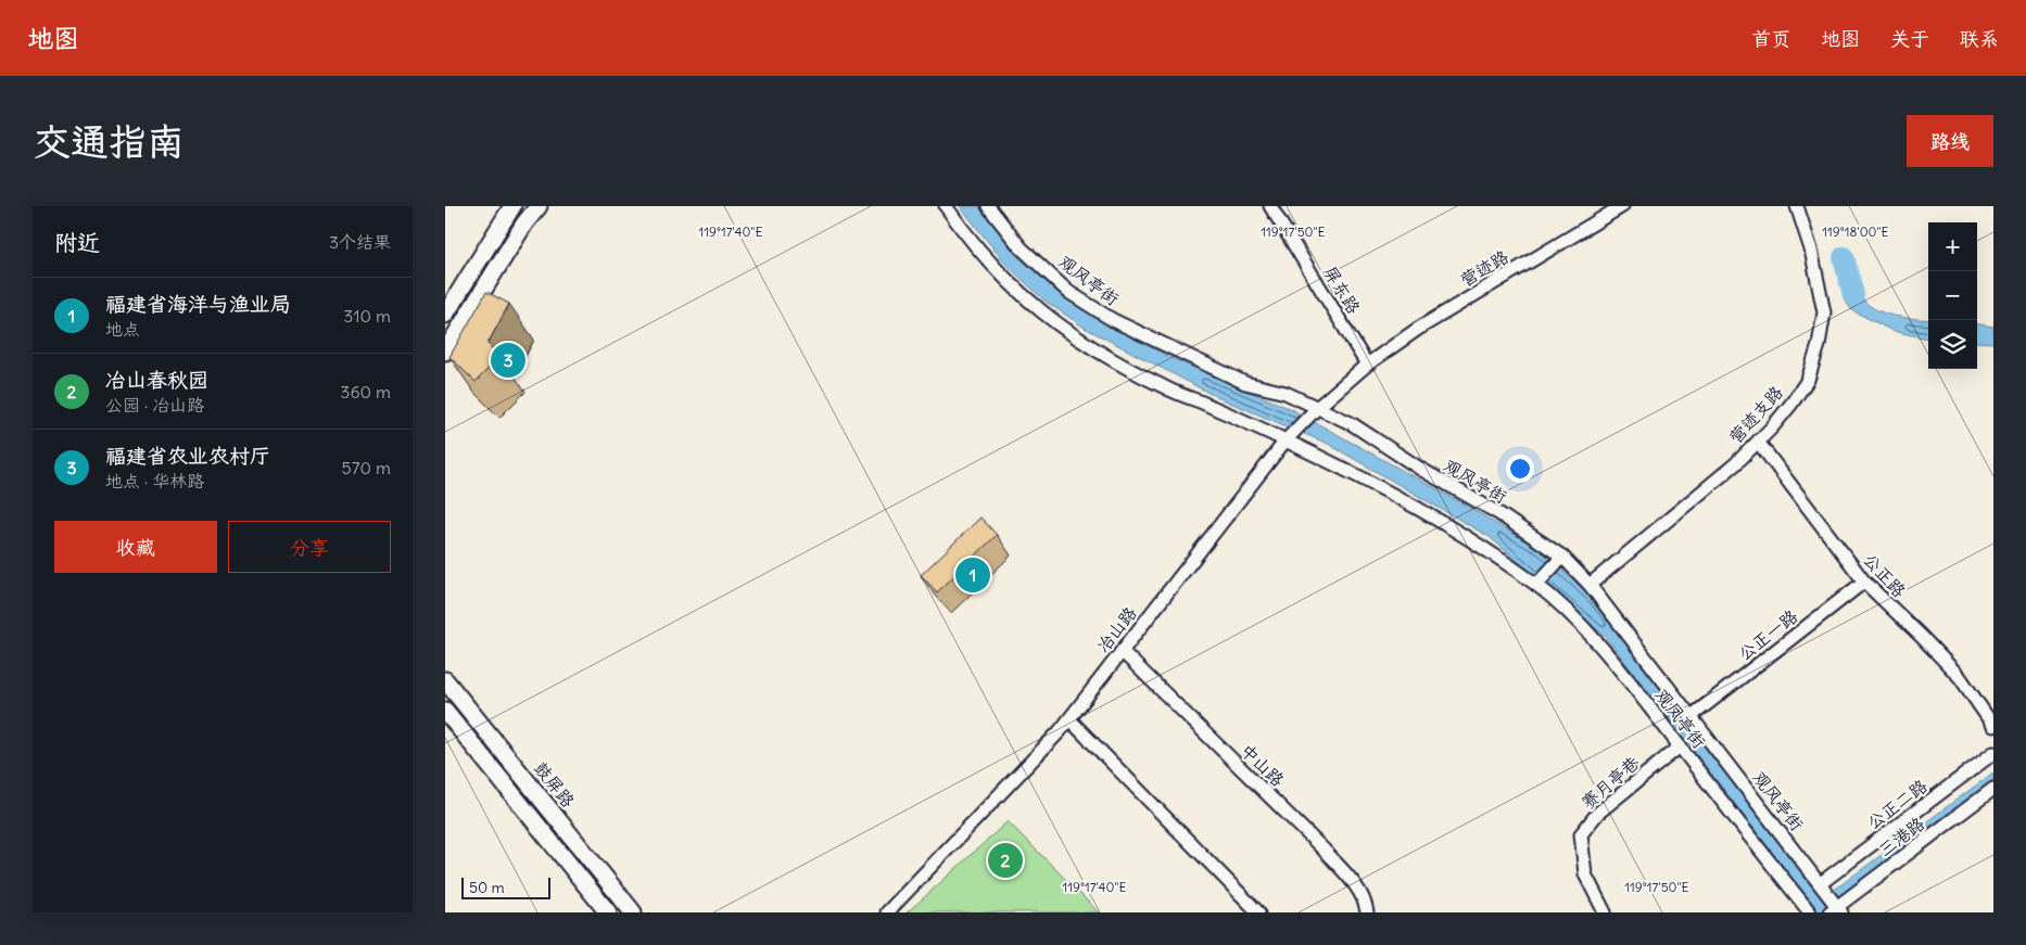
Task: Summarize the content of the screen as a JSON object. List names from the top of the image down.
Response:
{
  "streets": {
    "main road": ["鼓屏路"],
    "street": [
      "营迹路",
      "观风亭街",
      "屏东路",
      "营迹支路",
      "公正路",
      "冶山路",
      "公正一路",
      "观凤亭街",
      "中山路",
      "赛月亭巷",
      "公正二路",
      "三港路"
    ]
  },
  "crossings": [
    ["营迹路", "屏东路"],
    ["营迹路", "冶山路"],
    ["观风亭街", "营迹支路"],
    ["观风亭街", "冶山路"],
    ["观风亭街", "公正一路"],
    ["观风亭街", "公正二路"],
    ["观风亭街", "三港路"],
    ["屏东路", "冶山路"],
    ["营迹支路", "公正路"],
    ["公正路", "公正一路"],
    ["冶山路", "观凤亭街"],
    ["冶山路", "中山路"],
    ["观凤亭街", "赛月亭巷"]
  ],
  "scale_bar": "50 m",
  "page": {
    "header": "地图",
    "nav": [
      "首页",
      "地图",
      "关于",
      "联系"
    ],
    "buttons": [
      "路线",
      ["收藏", "分享"]
    ],
    "title": "交通指南",
    "heading": ["附近", "3个结果"],
    "map_buttons": ["+", "−"],
    "list": [
      {
        "mark": "1",
        "name": "福建省海洋与渔业局",
        "note": "地点",
        "value": "310 m"
      },
      {
        "mark": "2",
        "name": "冶山春秋园",
        "note": "公园 · 冶山路",
        "value": "360 m"
      },
      {
        "mark": "3",
        "name": "福建省农业农村厅",
        "note": "地点 · 华林路",
        "value": "570 m"
      }
    ],
    "pins": ["3", "1", "2"],
    "scale": "50 m"
  },
  "coordinates": ["119°17'40\"E", "119°17'50\"E", "119°18'00\"E"]
}
